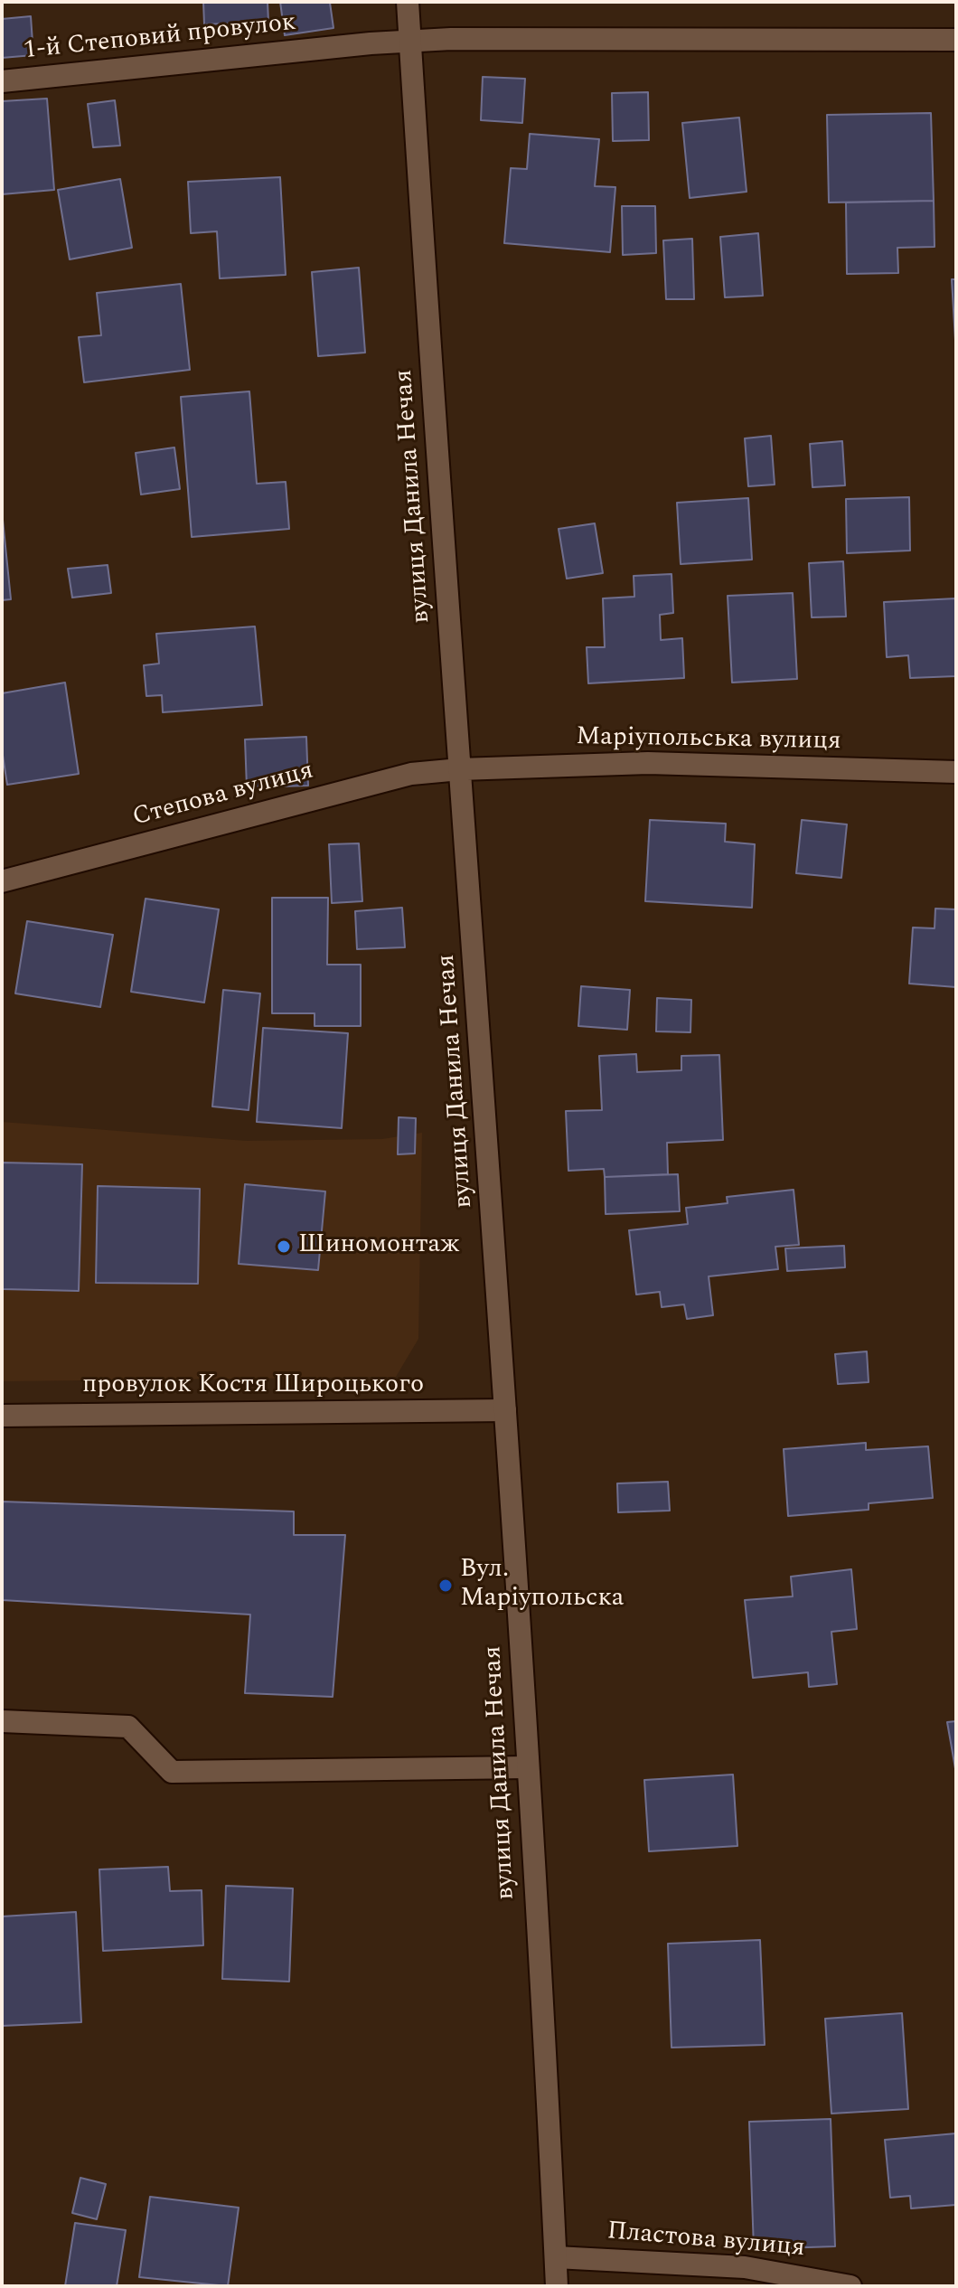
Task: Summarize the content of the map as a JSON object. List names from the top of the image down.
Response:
{
  "streets": {
    "main road": [
      "1-й Степовий провулок",
      "вулиця Данила Нечая",
      "Маріупольська вулиця",
      "Степова вулиця",
      "провулок Костя Широцького",
      "Пластова вулиця"
    ]
  },
  "crossings": [
    ["1-й Степовий провулок", "вулиця Данила Нечая"],
    ["вулиця Данила Нечая", "Маріупольська вулиця"],
    ["вулиця Данила Нечая", "Степова вулиця"],
    ["вулиця Данила Нечая", "провулок Костя Широцького"],
    ["вулиця Данила Нечая", "Пластова вулиця"],
    ["Маріупольська вулиця", "Степова вулиця"]
  ],
  "places": ["Шиномонтаж", "Вул. Маріупольска"]
}
